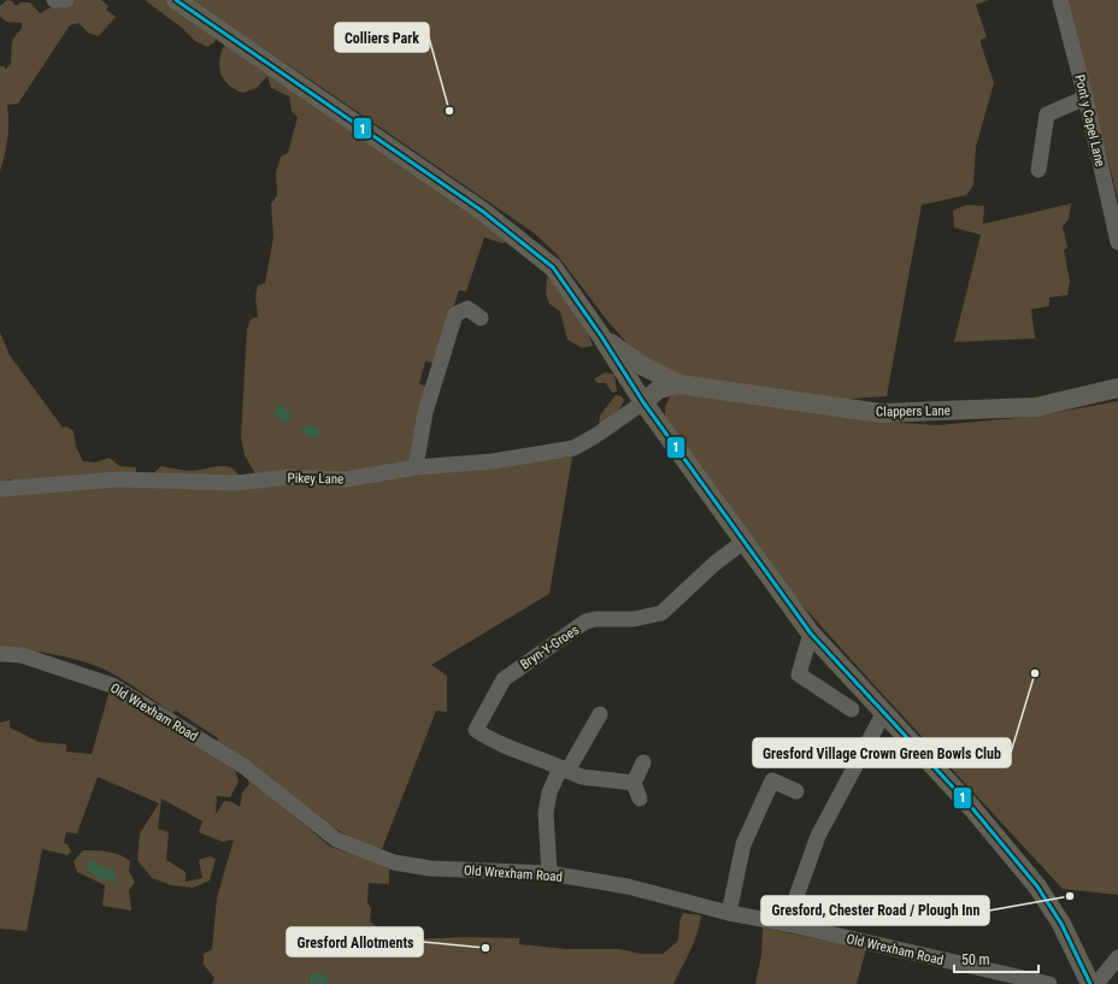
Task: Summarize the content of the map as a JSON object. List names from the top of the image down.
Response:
{
  "streets": {
    "main road": ["Clappers Lane"],
    "street": [
      "Pont y Capel Lane",
      "Pikey Lane",
      "Bryn-Y-Groes",
      "Old Wrexham Road"
    ]
  },
  "crossings": [
    ["Clappers Lane", "Pikey Lane"]
  ],
  "places": [
    "Colliers Park",
    "Gresford Village Crown Green Bowls Club",
    "Gresford, Chester Road / Plough Inn",
    "Gresford Allotments"
  ],
  "lines": ["transit line 1"],
  "scale_bar": "50 m"
}
